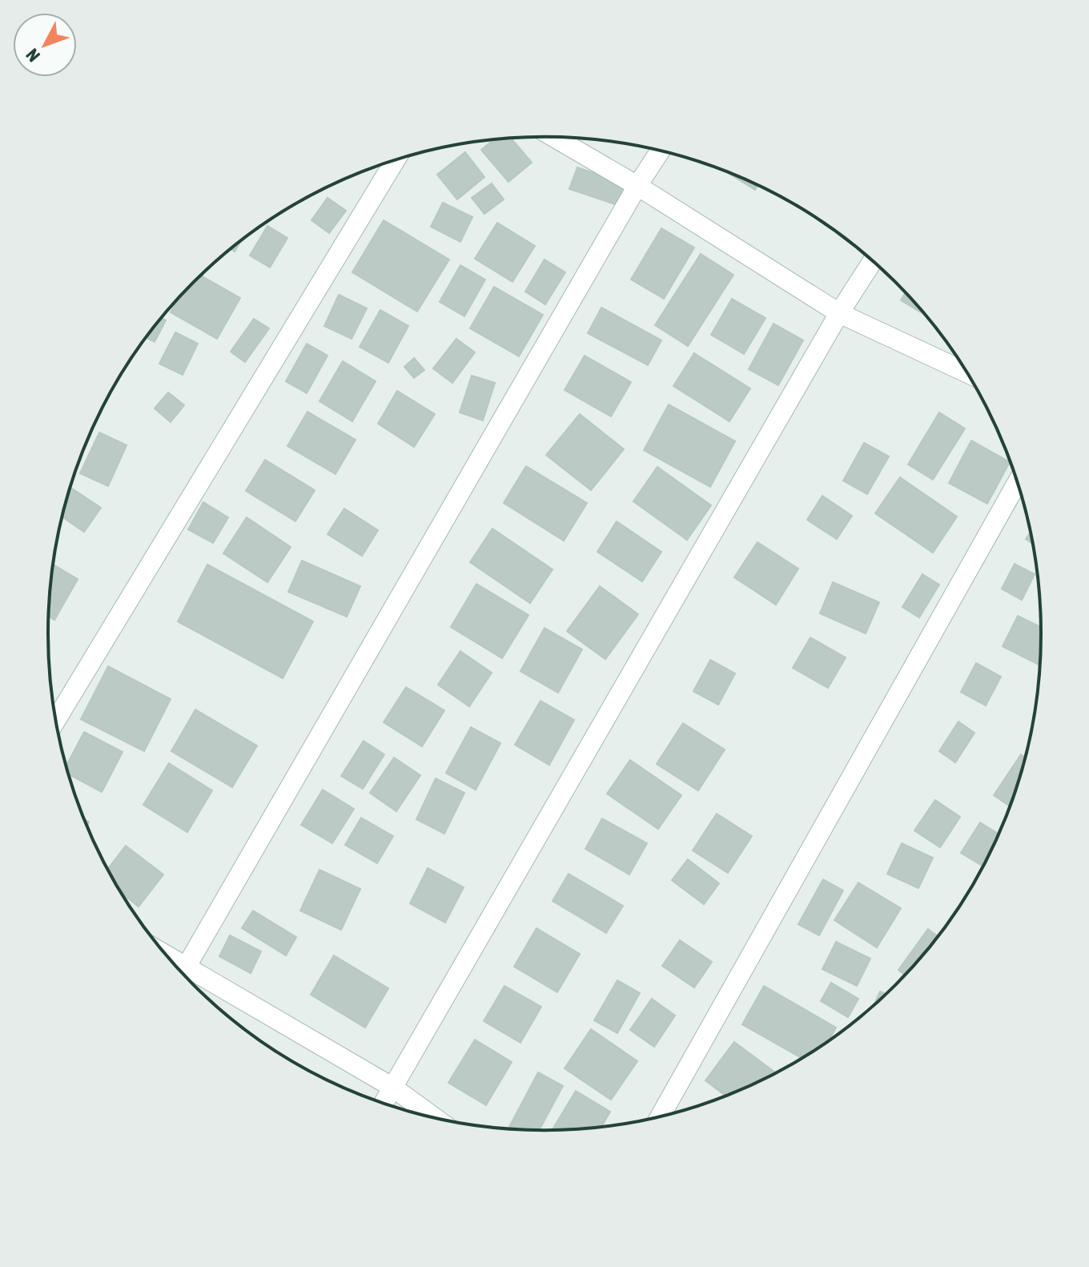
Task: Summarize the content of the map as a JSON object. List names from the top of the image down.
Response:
{
  "north": "bottom left"
}
